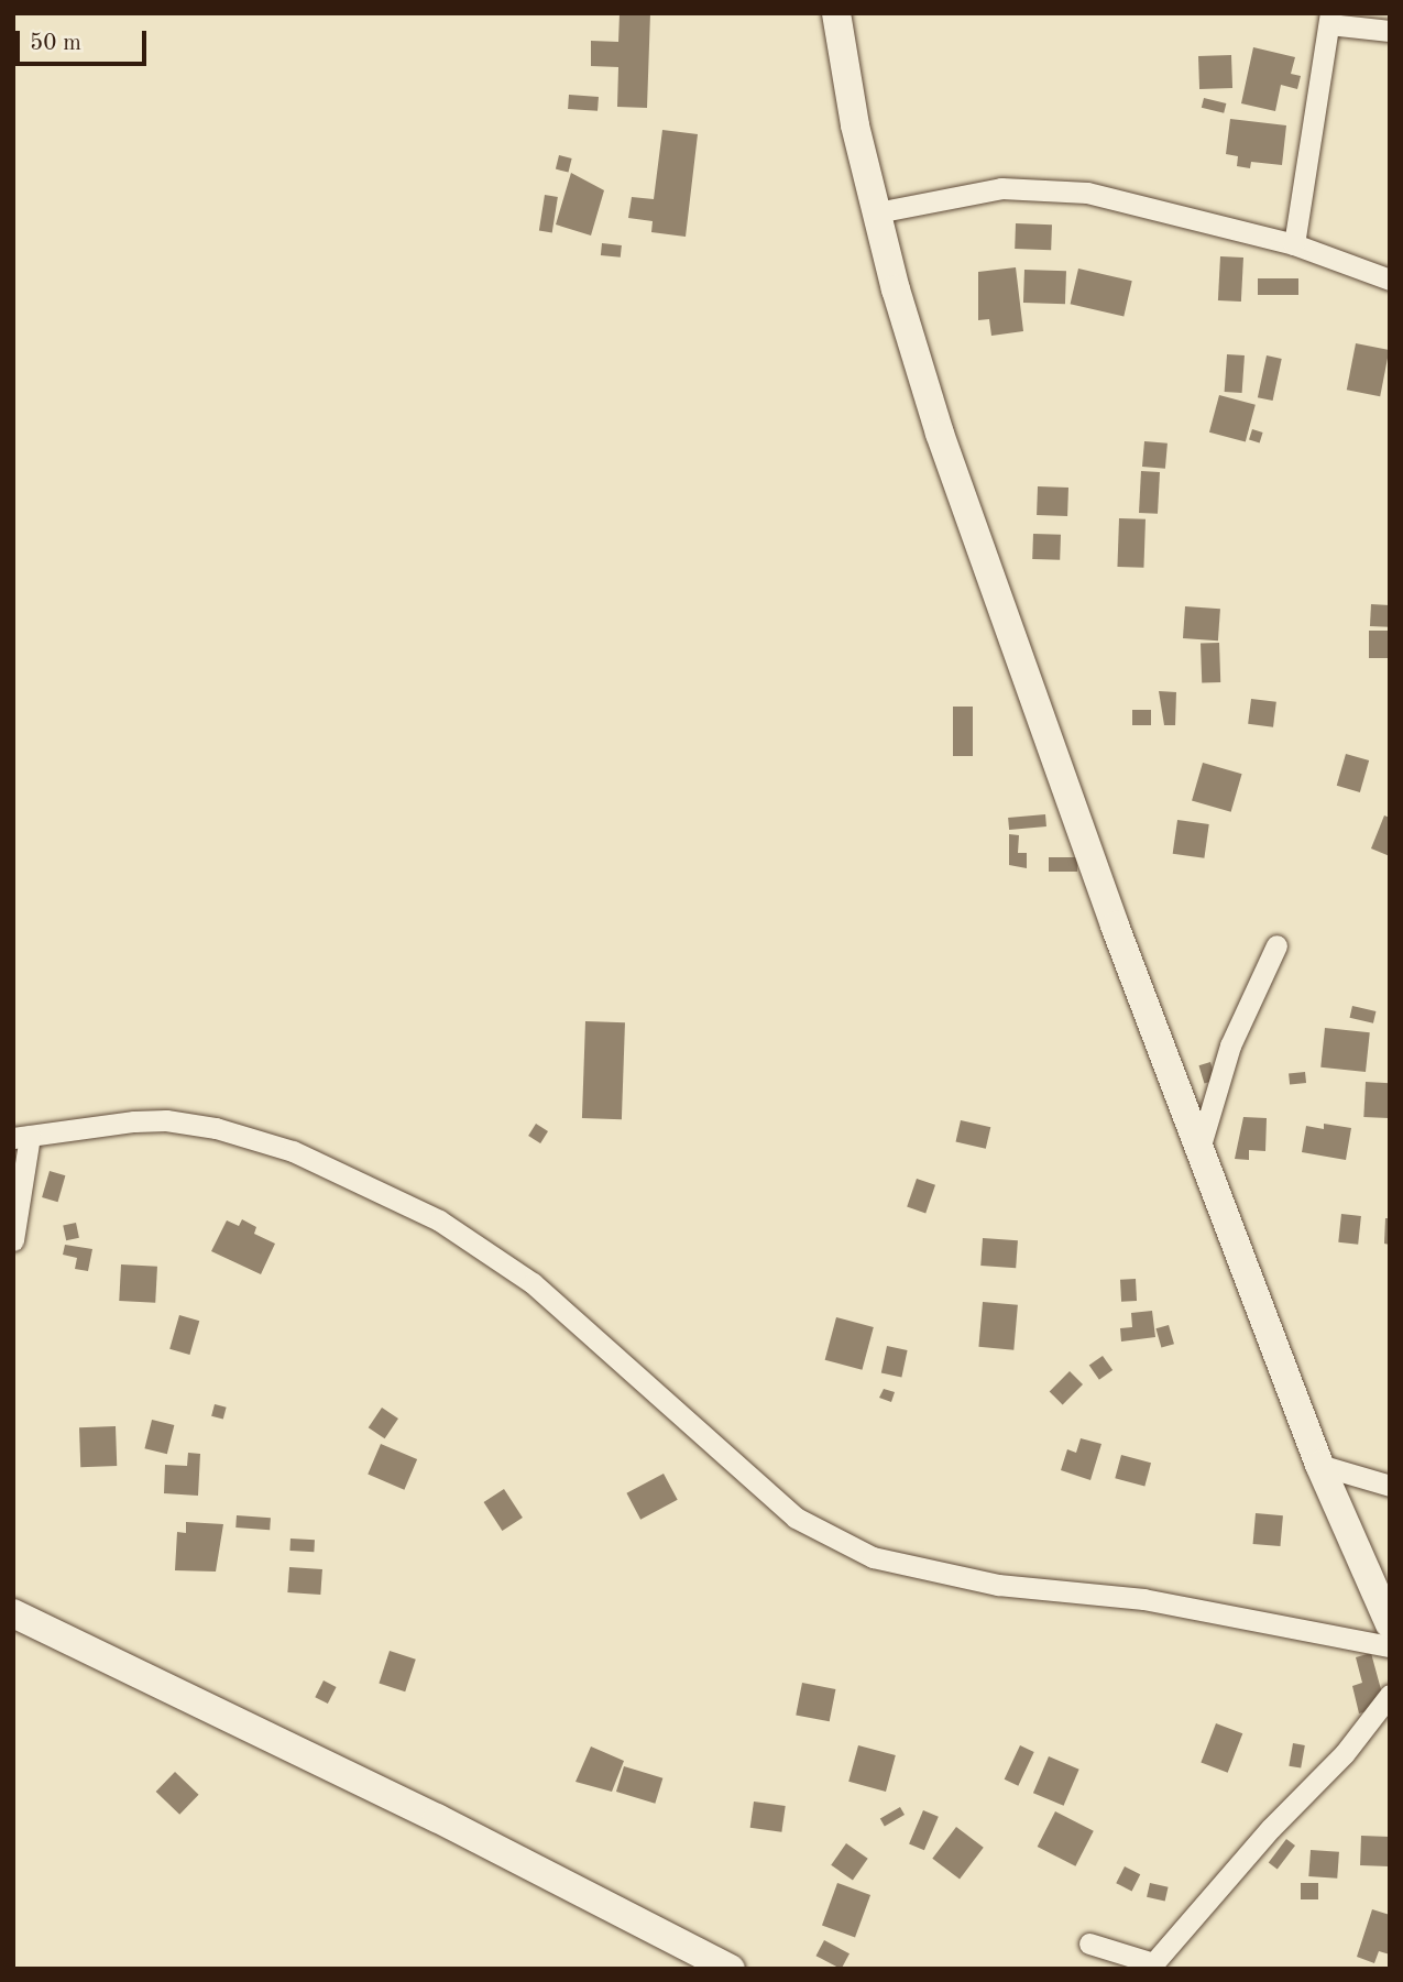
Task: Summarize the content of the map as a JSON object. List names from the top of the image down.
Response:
{
  "scale_bar": "50 m"
}
